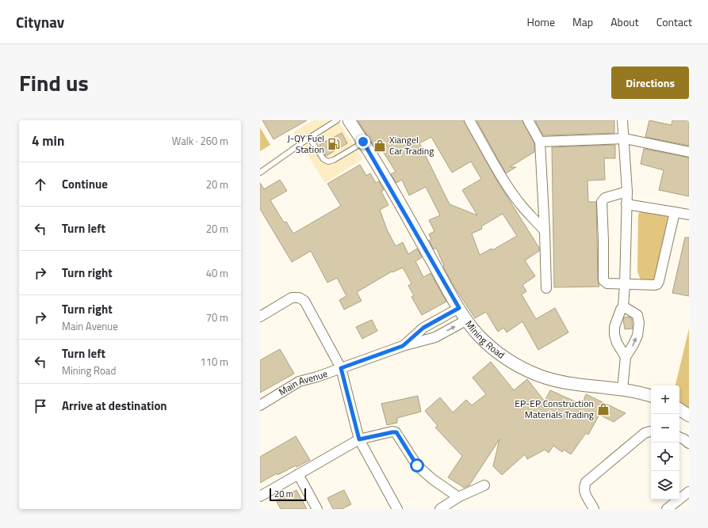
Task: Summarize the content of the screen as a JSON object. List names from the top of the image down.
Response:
{
  "streets": {
    "street": ["Mining Road", "Main Avenue"]
  },
  "crossings": [
    ["Mining Road", "Main Avenue"]
  ],
  "places": {
    "fuel station": ["J-QY Fuel Station"],
    "shop": ["Xiangel Car Trading", "EP-EP Construction Materials Trading"]
  },
  "scale_bar": "20 m",
  "page": {
    "header": "Citynav",
    "nav": [
      "Home",
      "Map",
      "About",
      "Contact"
    ],
    "title": "Find us",
    "buttons": "Directions",
    "heading": ["4 min", "Walk · 260 m"],
    "list": [
      ["Continue", "20 m"],
      ["Turn left", "20 m"],
      ["Turn right", "40 m"],
      ["Turn right", "Main Avenue", "70 m"],
      ["Turn left", "Mining Road", "110 m"],
      "Arrive at destination"
    ],
    "map_buttons": ["+", "−"],
    "scale": "20 m"
  }
}
